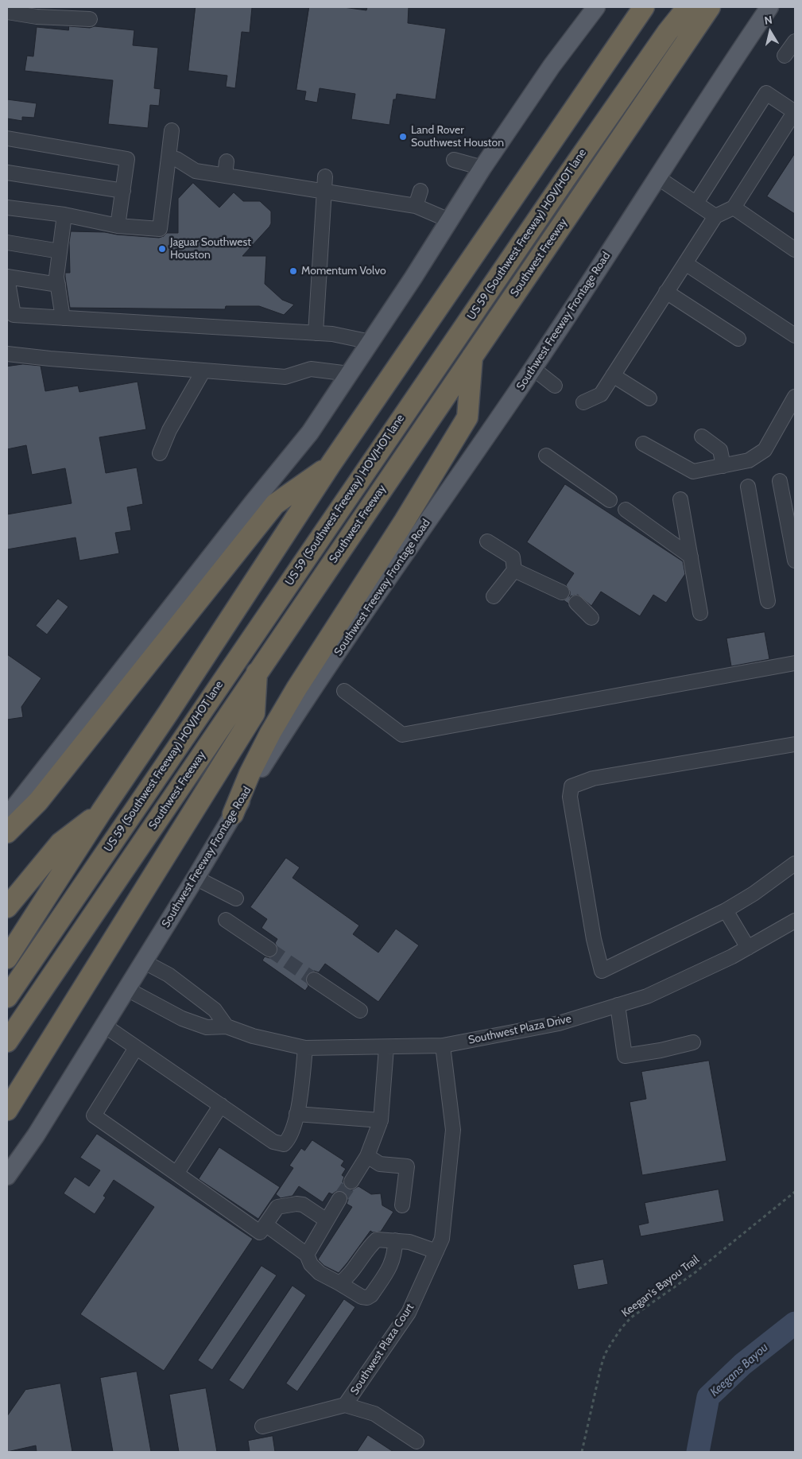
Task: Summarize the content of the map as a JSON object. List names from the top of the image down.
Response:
{
  "streets": {
    "highway": ["US 59 (Southwest Freeway) HOV/HOT lane", "Southwest Freeway"],
    "main road": ["Southwest Freeway Frontage Road"],
    "street": ["Southwest Plaza Drive", "Southwest Plaza Court"],
    "path": ["Keegan's Bayou Trail"]
  },
  "crossings": [
    ["Southwest Freeway Frontage Road", "Southwest Plaza Drive"],
    ["Southwest Plaza Drive", "Southwest Plaza Court"]
  ],
  "water": ["Keegans Bayou"],
  "places": ["Land Rover Southwest Houston", "Jaguar Southwest Houston", "Momentum Volvo"],
  "north": "top"
}
